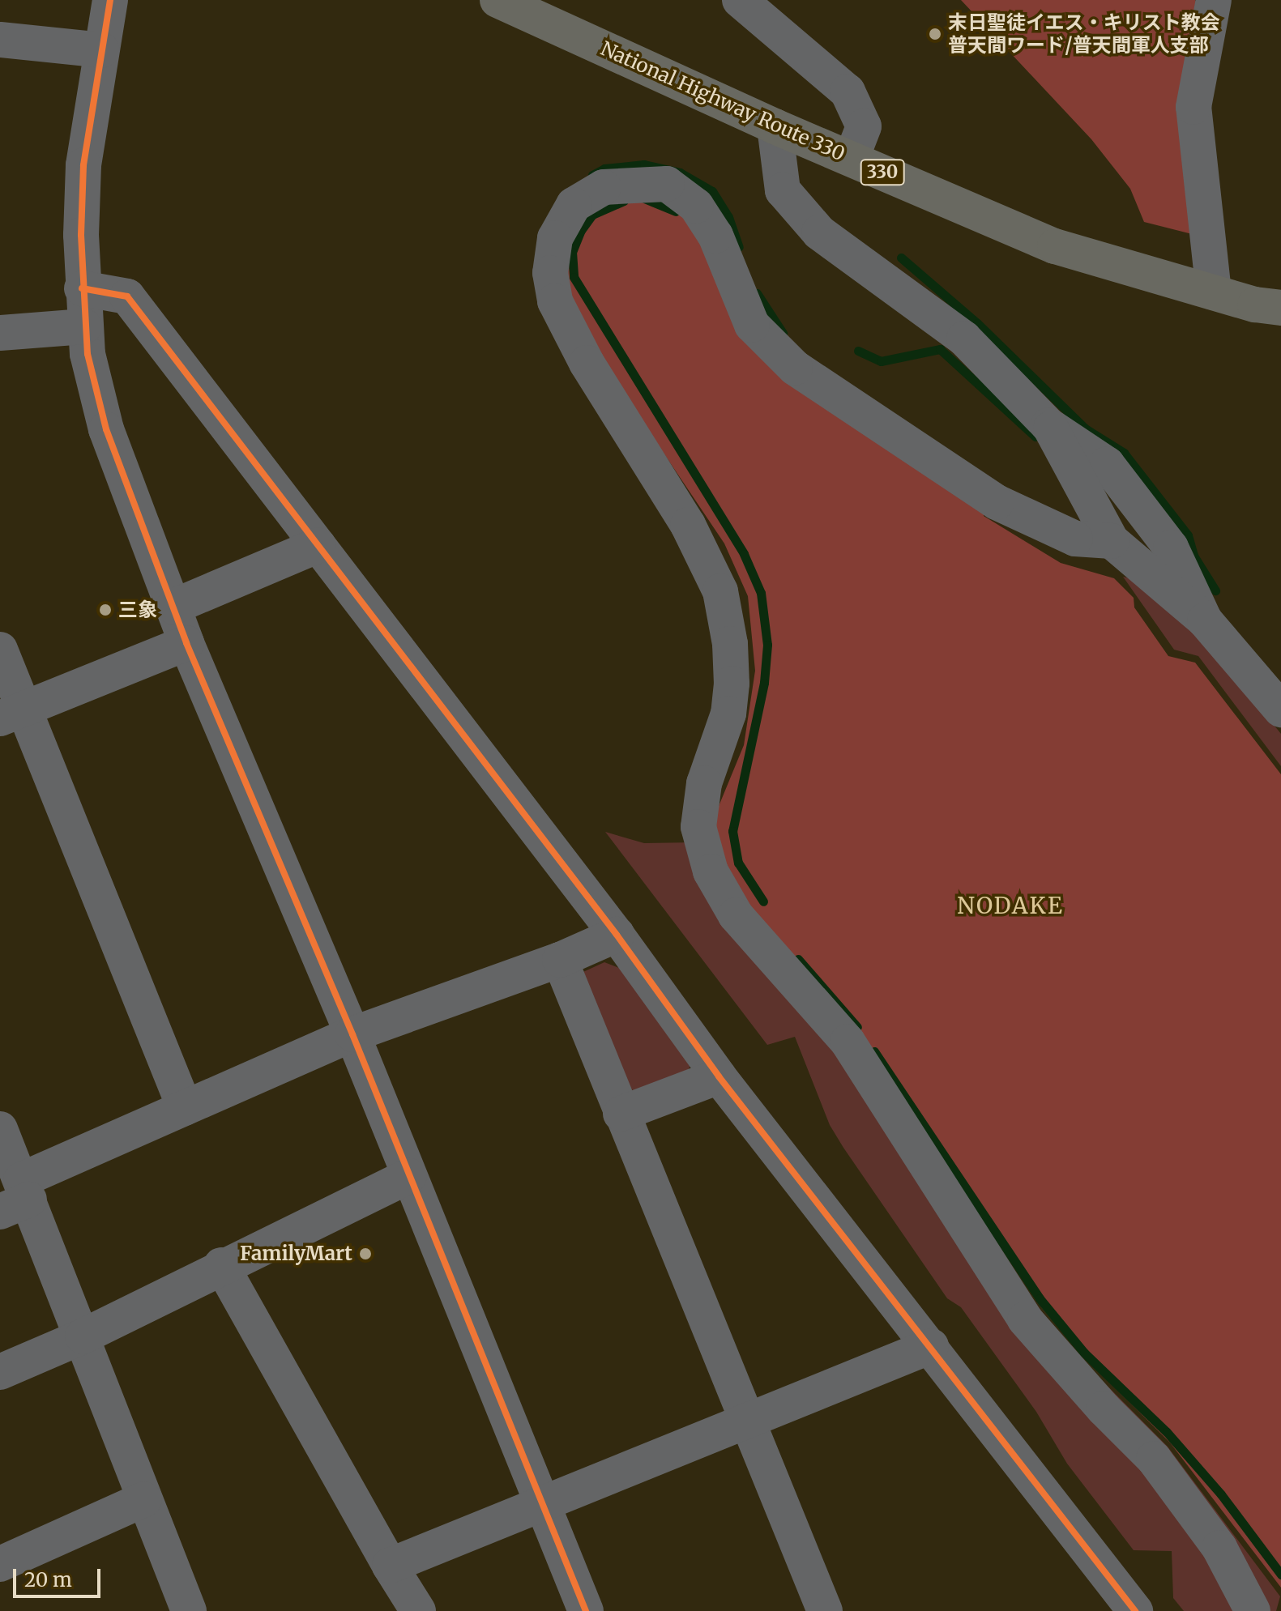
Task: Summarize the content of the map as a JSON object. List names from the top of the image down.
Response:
{
  "streets": {
    "highway": ["National Highway Route 330", "330"]
  },
  "districts": ["NODAKE"],
  "places": ["末日聖徒イエス・キリスト教会 普天間ワード/普天間軍人支部", "三象", "FamilyMart"],
  "scale_bar": "20 m"
}
